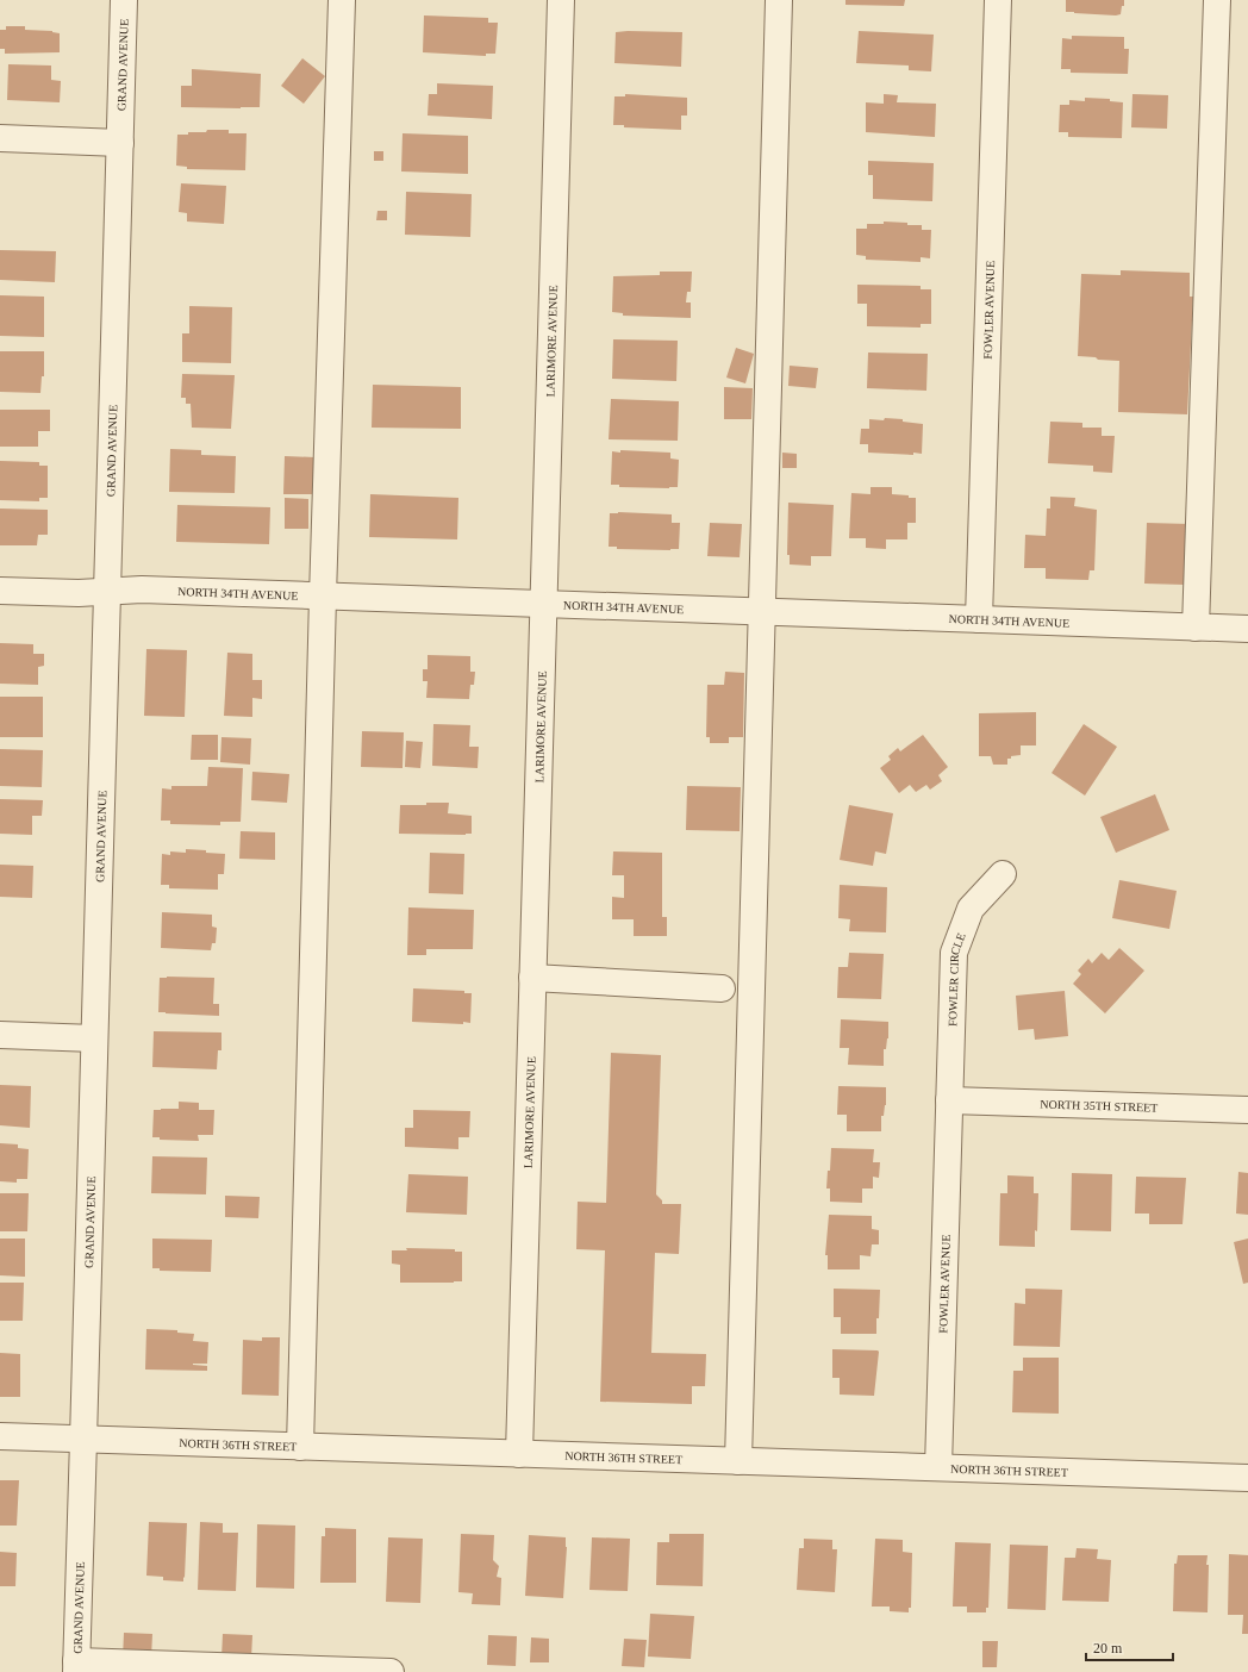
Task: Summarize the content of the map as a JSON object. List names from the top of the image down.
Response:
{
  "streets": {
    "street": [
      "GRAND AVENUE",
      "FOWLER AVENUE",
      "LARIMORE AVENUE",
      "NORTH 34TH AVENUE",
      "FOWLER CIRCLE",
      "NORTH 35TH STREET",
      "NORTH 36TH STREET"
    ]
  },
  "crossings": [
    ["GRAND AVENUE", "NORTH 34TH AVENUE"],
    ["GRAND AVENUE", "NORTH 36TH STREET"],
    ["FOWLER AVENUE", "NORTH 34TH AVENUE"],
    ["FOWLER AVENUE", "FOWLER CIRCLE"],
    ["FOWLER AVENUE", "NORTH 35TH STREET"],
    ["FOWLER AVENUE", "NORTH 36TH STREET"],
    ["LARIMORE AVENUE", "NORTH 34TH AVENUE"],
    ["LARIMORE AVENUE", "NORTH 36TH STREET"],
    ["FOWLER CIRCLE", "NORTH 35TH STREET"]
  ],
  "scale_bar": "20 m"
}
